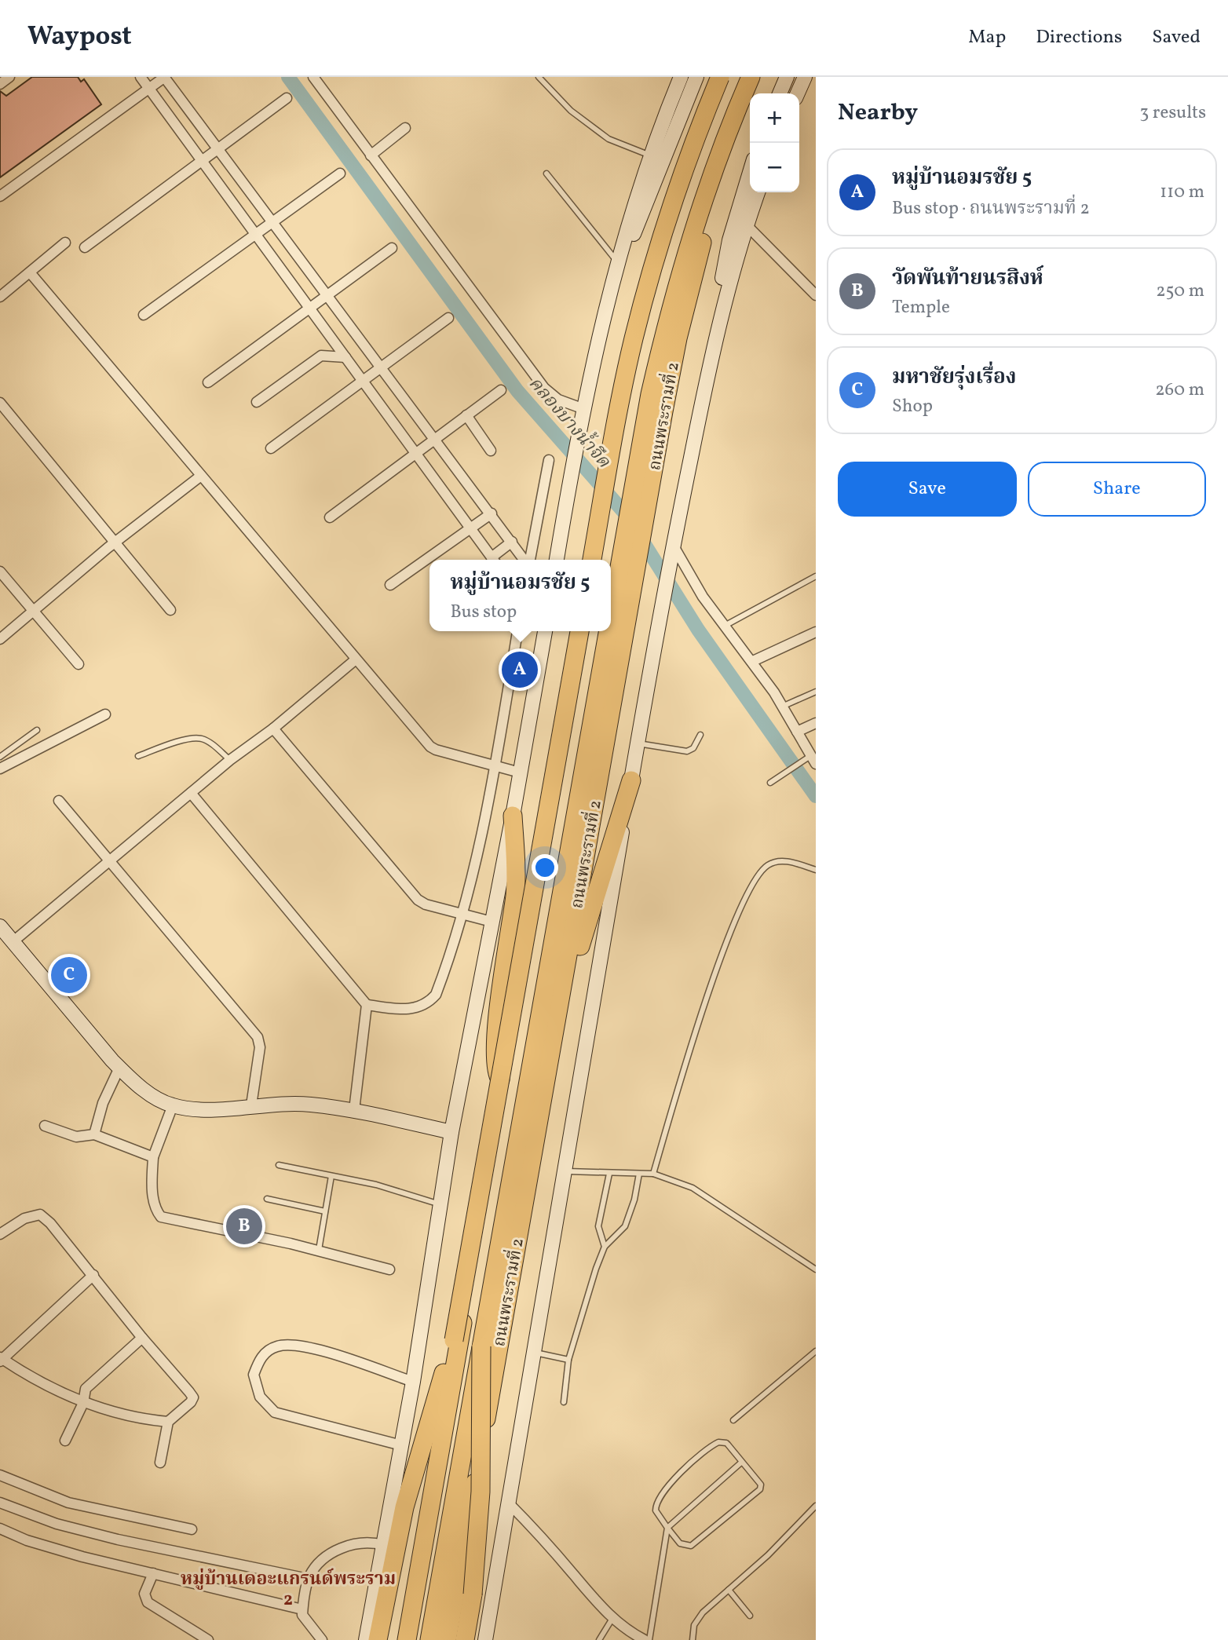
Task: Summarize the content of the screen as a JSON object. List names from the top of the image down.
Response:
{
  "streets": {
    "highway": ["ถนนพระรามที่ 2"]
  },
  "districts": ["หมู่บ้านเดอะแกรนด์พระราม 2"],
  "water": ["คลองบางน้ำจืด"],
  "page": {
    "header": "Waypost",
    "nav": ["Map", "Directions", "Saved"],
    "heading": ["Nearby", "3 results"],
    "map_buttons": ["+", "−"],
    "list": [
      {
        "mark": "A",
        "name": "หมู่บ้านอมรชัย 5",
        "note": "Bus stop · ถนนพระรามที่ 2",
        "value": "110 m"
      },
      {
        "mark": "B",
        "name": "วัดพันท้ายนรสิงห์",
        "note": "Temple",
        "value": "250 m"
      },
      {
        "mark": "C",
        "name": "มหาชัยรุ่งเรื่อง",
        "note": "Shop",
        "value": "260 m"
      }
    ],
    "buttons": ["Save", "Share"],
    "popup": ["หมู่บ้านอมรชัย 5", "Bus stop"],
    "pins": ["A", "C", "B"]
  }
}
